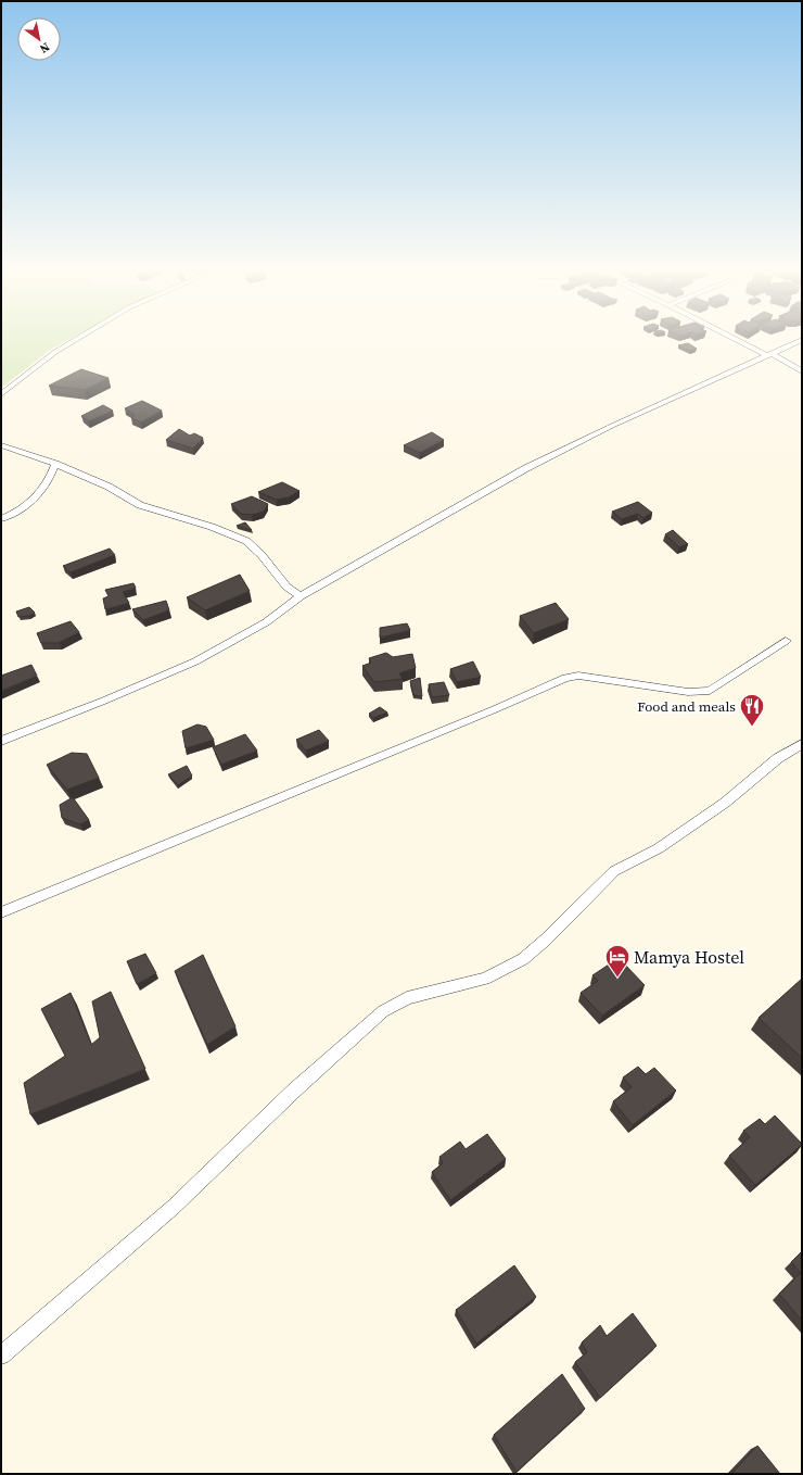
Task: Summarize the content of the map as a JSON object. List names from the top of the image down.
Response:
{
  "places": {
    "restaurant": ["Food and meals"],
    "hotel": ["Mamya Hostel"]
  },
  "north": "bottom right"
}
